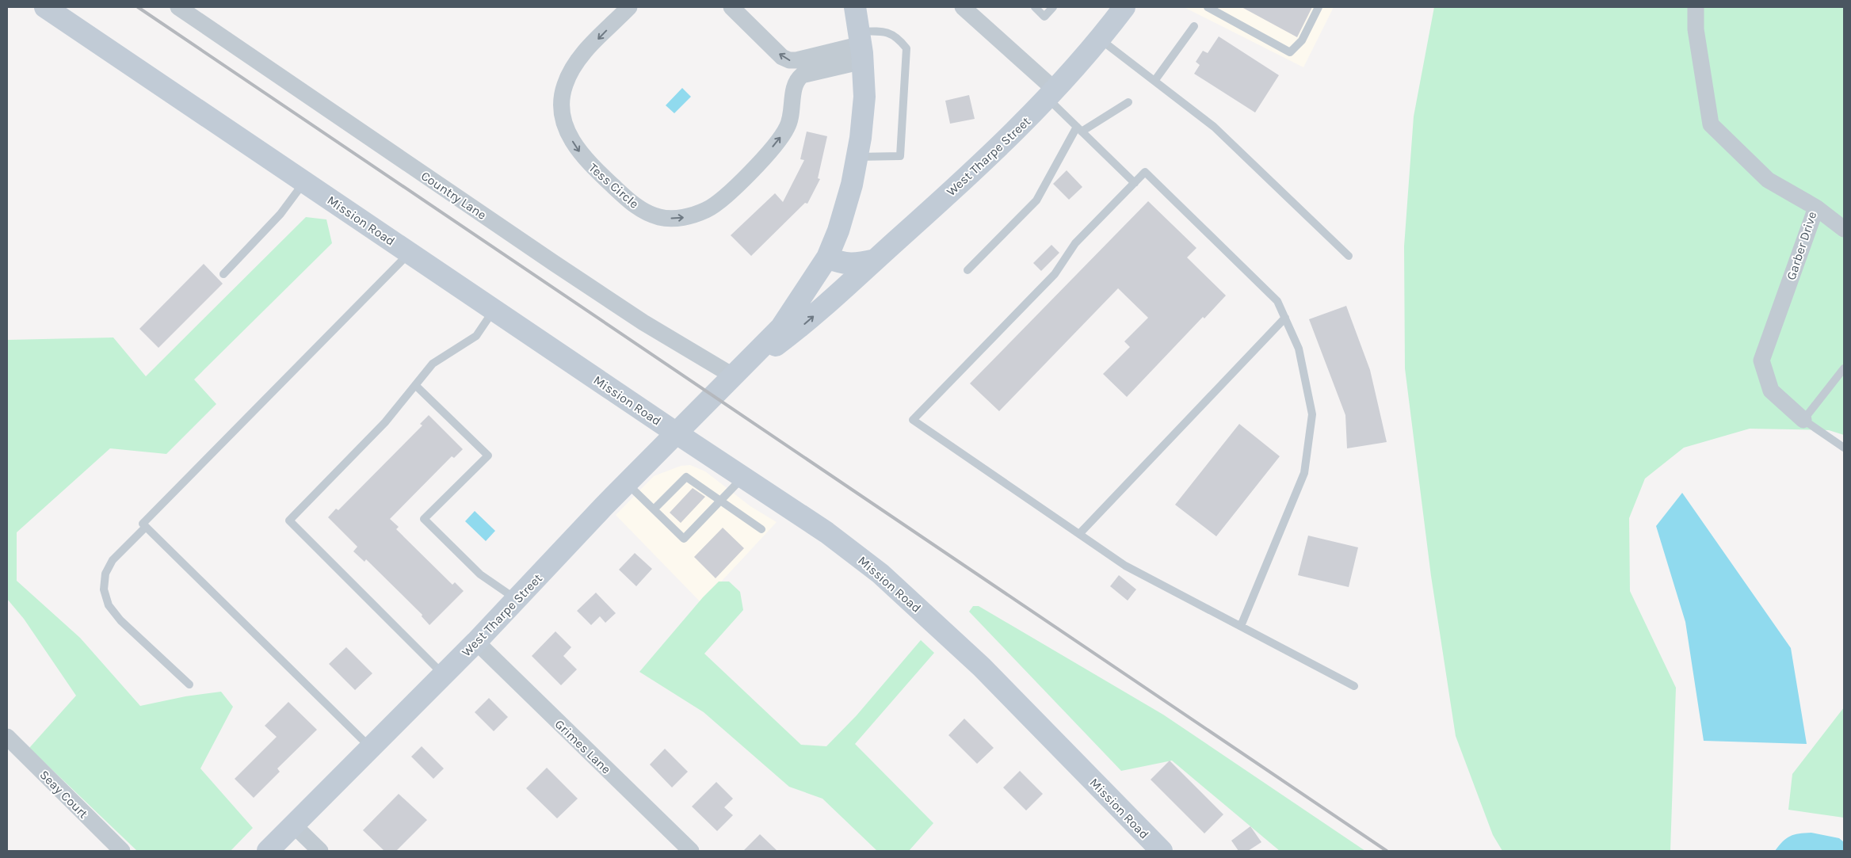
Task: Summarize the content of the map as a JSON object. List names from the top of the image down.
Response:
{
  "streets": {
    "main road": ["West Tharpe Street", "Mission Road"],
    "street": [
      "Tess Circle",
      "Country Lane",
      "Garber Drive",
      "Grimes Lane",
      "Seay Court"
    ]
  },
  "crossings": [
    ["West Tharpe Street", "Country Lane"],
    ["West Tharpe Street", "Mission Road"],
    ["West Tharpe Street", "Grimes Lane"]
  ]
}
